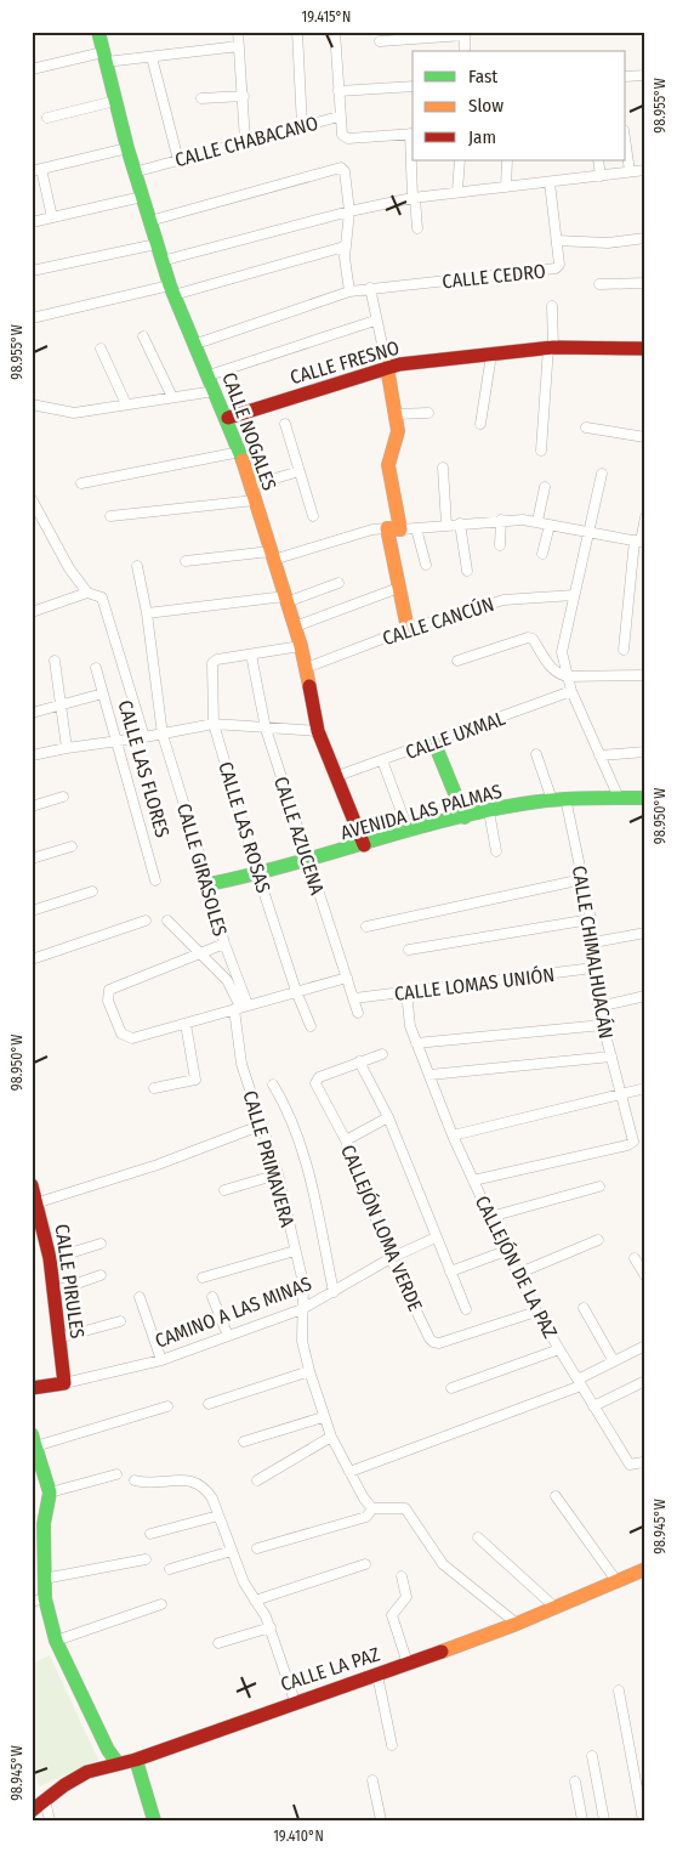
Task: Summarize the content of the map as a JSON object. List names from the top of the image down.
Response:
{
  "streets": {
    "street": [
      "CALLE CHABACANO",
      "CALLE CEDRO",
      "CALLE FRESNO",
      "CALLE NOGALES",
      "CALLE CANCÚN",
      "CALLE UXMAL",
      "CALLE LAS FLORES",
      "AVENIDA LAS PALMAS",
      "CALLE LAS ROSAS",
      "CALLE AZUCENA",
      "CALLE GIRASOLES",
      "CALLE CHIMALHUACÁN",
      "CALLE LOMAS UNIÓN",
      "CALLE PRIMAVERA",
      "CALLEJÓN LOMA VERDE",
      "CALLEJÓN DE LA PAZ",
      "CALLE PIRULES",
      "CAMINO A LAS MINAS",
      "CALLE LA PAZ"
    ]
  },
  "crossings": [
    ["CALLE CHABACANO", "CALLE NOGALES"],
    ["CALLE CEDRO", "CALLE NOGALES"],
    ["CALLE FRESNO", "CALLE NOGALES"],
    ["CALLE NOGALES", "CALLE CANCÚN"],
    ["CALLE NOGALES", "CALLE UXMAL"],
    ["CALLE NOGALES", "AVENIDA LAS PALMAS"],
    ["AVENIDA LAS PALMAS", "CALLE LAS ROSAS"],
    ["AVENIDA LAS PALMAS", "CALLE AZUCENA"],
    ["AVENIDA LAS PALMAS", "CALLE GIRASOLES"],
    ["AVENIDA LAS PALMAS", "CALLE CHIMALHUACÁN"],
    ["CALLE LAS ROSAS", "CALLE AZUCENA"],
    ["CALLE AZUCENA", "CALLE LOMAS UNIÓN"],
    ["CALLE GIRASOLES", "CALLE PRIMAVERA"],
    ["CALLE CHIMALHUACÁN", "CALLE LOMAS UNIÓN"],
    ["CALLE CHIMALHUACÁN", "CALLEJÓN DE LA PAZ"],
    ["CALLE LOMAS UNIÓN", "CALLEJÓN DE LA PAZ"],
    ["CALLE PRIMAVERA", "CAMINO A LAS MINAS"],
    ["CALLEJÓN LOMA VERDE", "CALLEJÓN DE LA PAZ"],
    ["CALLEJÓN LOMA VERDE", "CAMINO A LAS MINAS"],
    ["CALLE PIRULES", "CAMINO A LAS MINAS"]
  ],
  "legend": ["Fast", "Slow", "Jam"],
  "coordinates": [
    "19.415°N",
    "98.955°W",
    "98.950°W",
    "98.945°W",
    "19.410°N"
  ]
}
